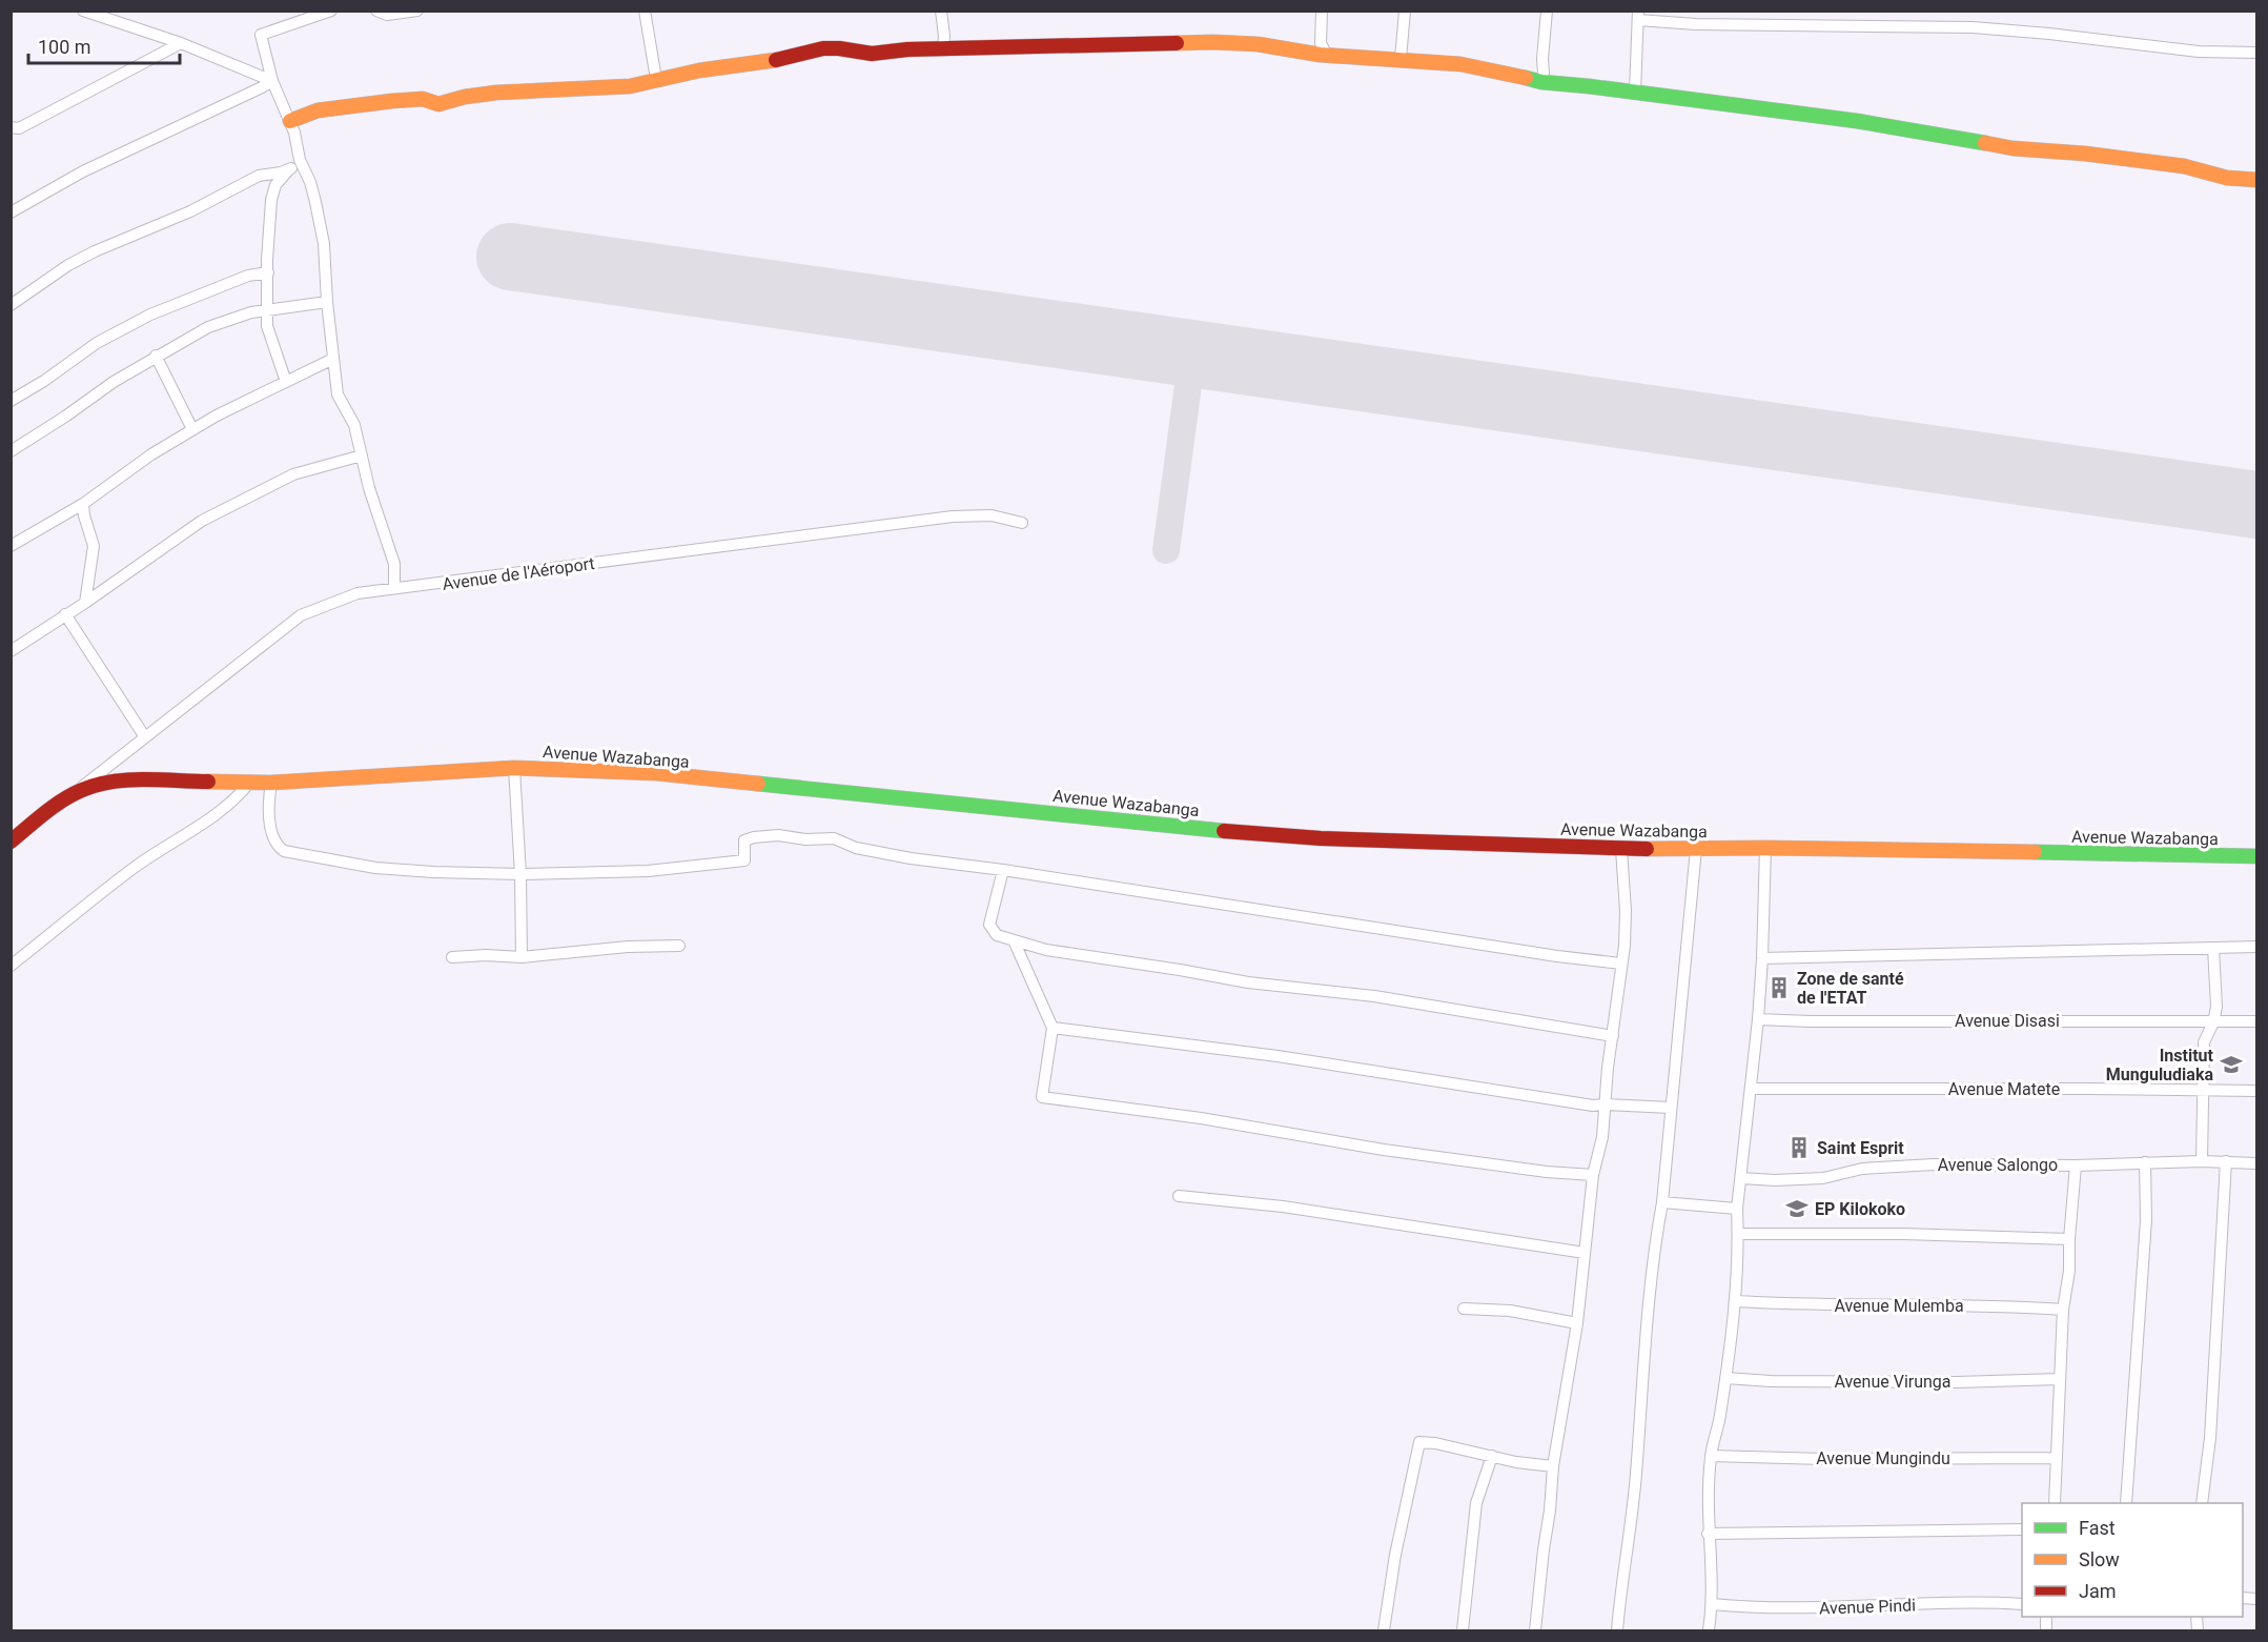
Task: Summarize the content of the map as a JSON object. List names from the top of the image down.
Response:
{
  "streets": {
    "main road": ["Avenue Wazabanga"],
    "street": [
      "Avenue de l'Aéroport",
      "Avenue Disasi",
      "Avenue Matete",
      "Avenue Salongo",
      "Avenue Mulemba",
      "Avenue Virunga",
      "Avenue Mungindu",
      "Avenue Pindi"
    ]
  },
  "crossings": [
    ["Avenue de l'Aéroport", "Avenue Wazabanga"]
  ],
  "places": {
    "building": ["Zone de santé de l'ETAT", "Saint Esprit"],
    "school or university": ["Institut Munguludiaka", "EP Kilokoko"]
  },
  "legend": ["Fast", "Slow", "Jam"],
  "scale_bar": "100 m"
}
